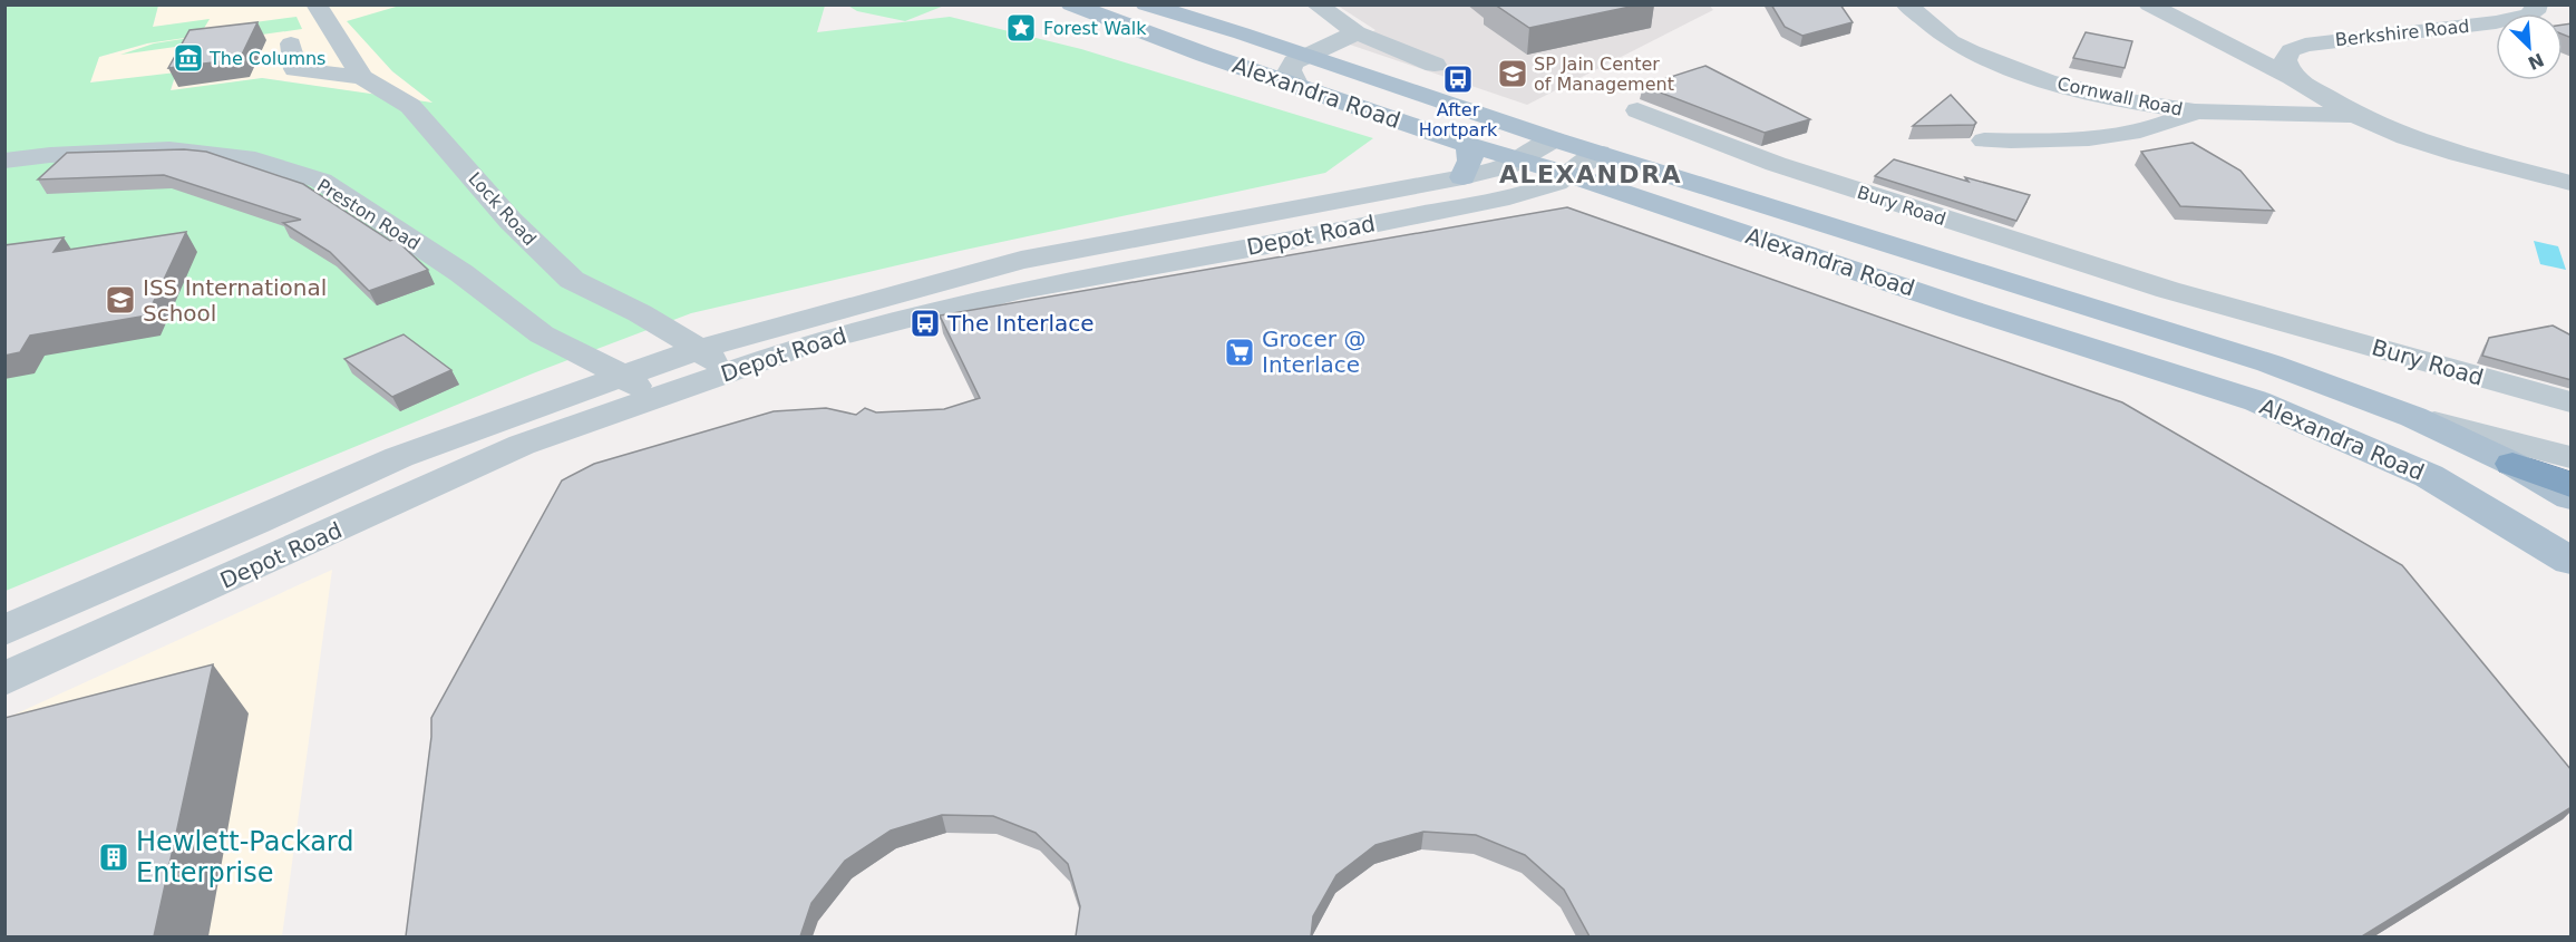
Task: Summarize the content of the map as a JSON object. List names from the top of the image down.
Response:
{
  "streets": {
    "main road": ["Alexandra Road"],
    "street": [
      "Berkshire Road",
      "Cornwall Road",
      "Bury Road",
      "Lock Road",
      "Preston Road",
      "Depot Road"
    ]
  },
  "crossings": [
    ["Berkshire Road", "Cornwall Road"],
    ["Alexandra Road", "Depot Road"],
    ["Lock Road", "Depot Road"],
    ["Preston Road", "Depot Road"]
  ],
  "districts": ["ALEXANDRA"],
  "places": {
    "place": ["Forest Walk"],
    "museum": ["The Columns"],
    "school or university": ["SP Jain Center of Management", "ISS International School"],
    "bus stop": ["After Hortpark", "The Interlace"],
    "supermarket": ["Grocer @ Interlace"],
    "building": ["Hewlett-Packard Enterprise"]
  },
  "north": "bottom right"
}
